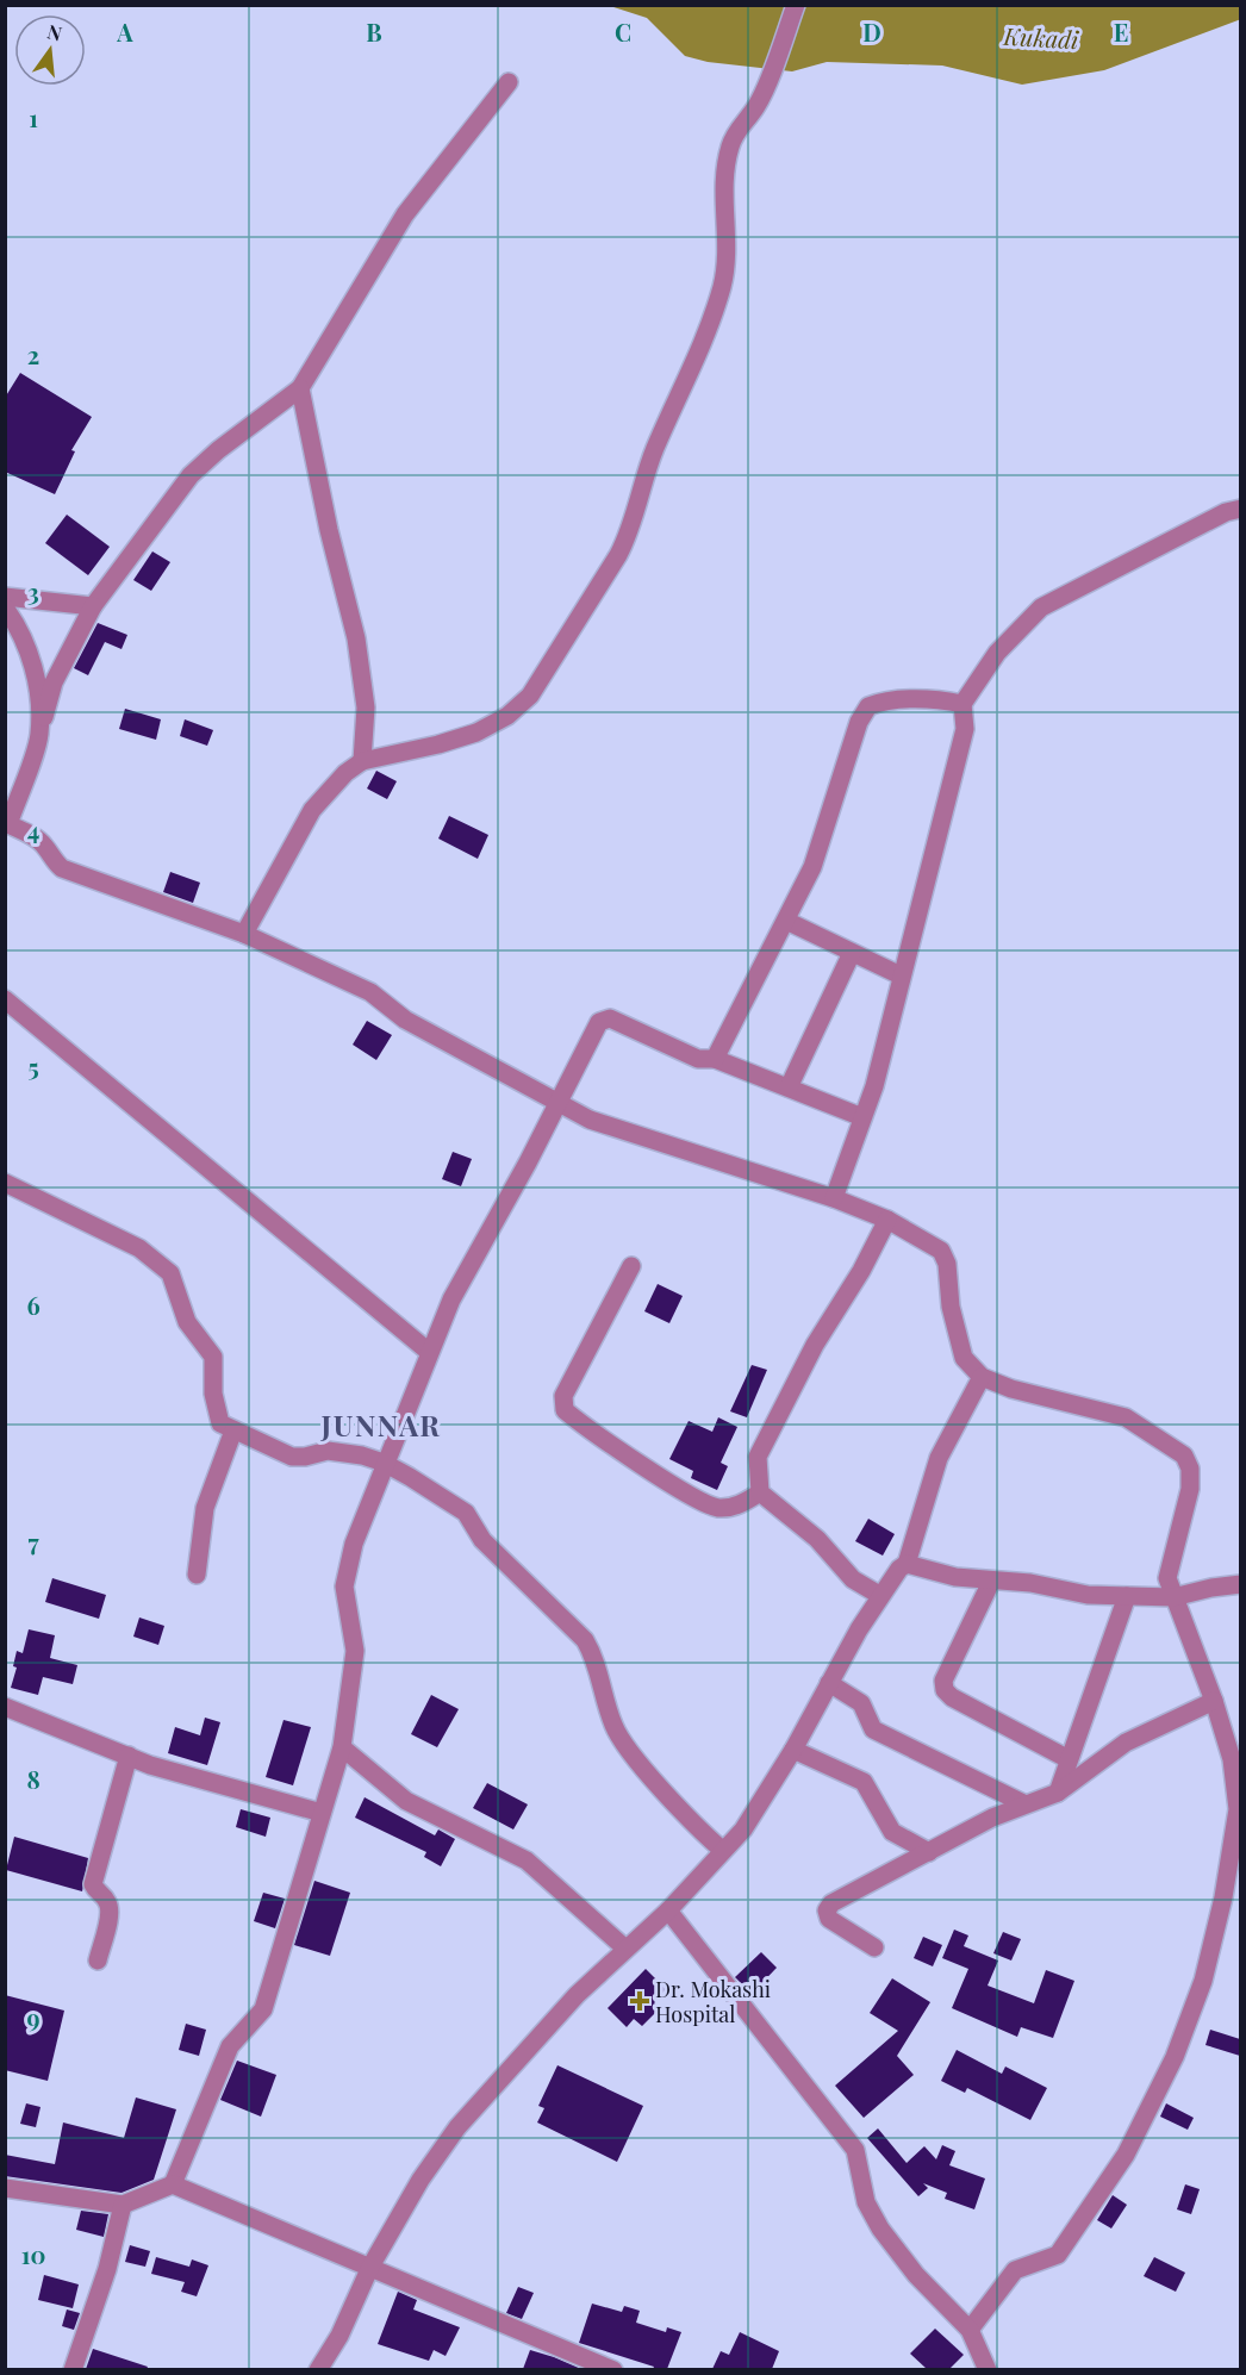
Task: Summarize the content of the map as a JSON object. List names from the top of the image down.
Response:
{
  "districts": ["JUNNAR"],
  "water": ["Kukadi"],
  "places": {
    "health": ["Dr. Mokashi Hospital"]
  },
  "north": "top",
  "grid": {
    "columns": [
      "A",
      "B",
      "C",
      "D",
      "E"
    ],
    "rows": [
      "1",
      "2",
      "3",
      "4",
      "5",
      "6",
      "7",
      "8",
      "9",
      "10"
    ]
  }
}
